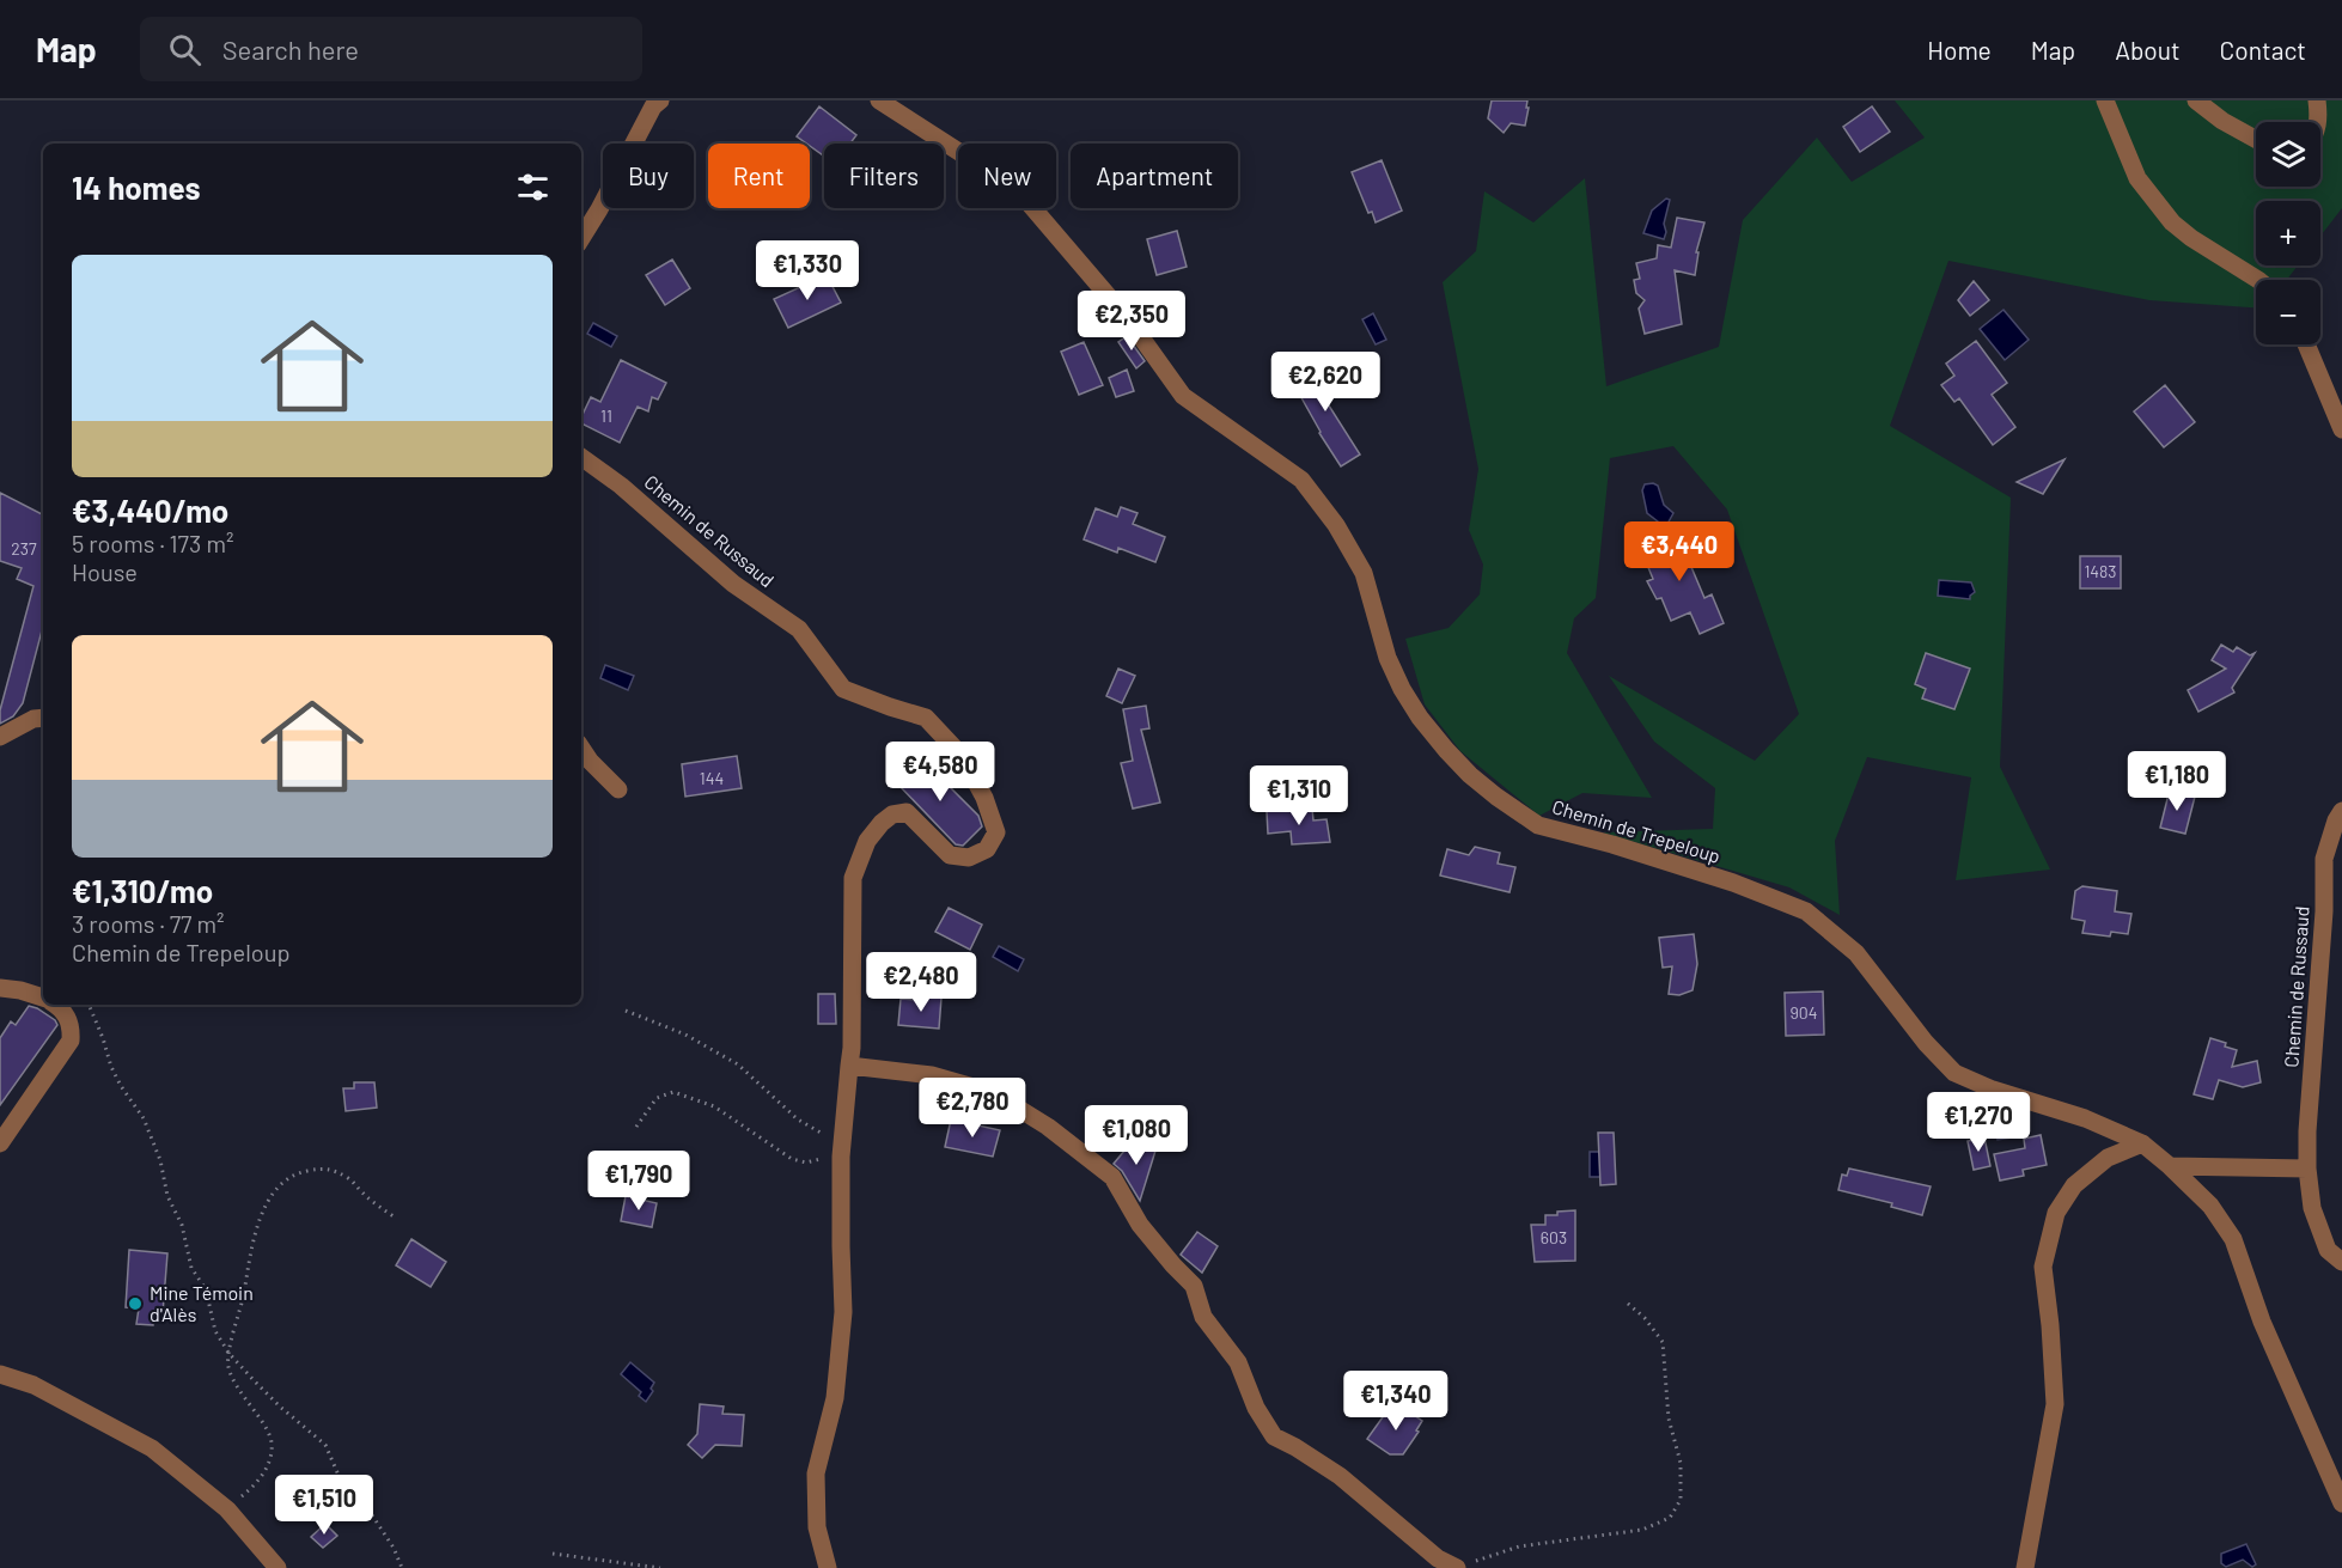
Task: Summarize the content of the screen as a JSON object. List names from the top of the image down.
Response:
{
  "streets": {
    "street": ["Chemin de Russaud", "Chemin de Trepeloup"]
  },
  "places": ["Mine Témoin d'Alès"],
  "house_numbers": [
    "11",
    "237",
    "1483",
    "144",
    "904",
    "603"
  ],
  "page": {
    "header": "Map",
    "search": "Search here",
    "nav": [
      "Home",
      "Map",
      "About",
      "Contact"
    ],
    "map_buttons": ["+", "−"],
    "chip": [
      "Buy",
      "Rent",
      "Filters",
      "New",
      "Apartment"
    ],
    "heading": "14 homes",
    "list": [
      {
        "name": "€3,440/mo",
        "note": "5 rooms · 173 m² · House"
      },
      {
        "name": "€1,310/mo",
        "note": "3 rooms · 77 m² · Chemin de Trepeloup"
      }
    ],
    "price": [
      "€1,330",
      "€2,350",
      "€2,620",
      "€3,440",
      "€4,580",
      "€1,180",
      "€1,310",
      "€2,480",
      "€2,780",
      "€1,270",
      "€1,080",
      "€1,790",
      "€1,340",
      "€1,510"
    ]
  }
}
